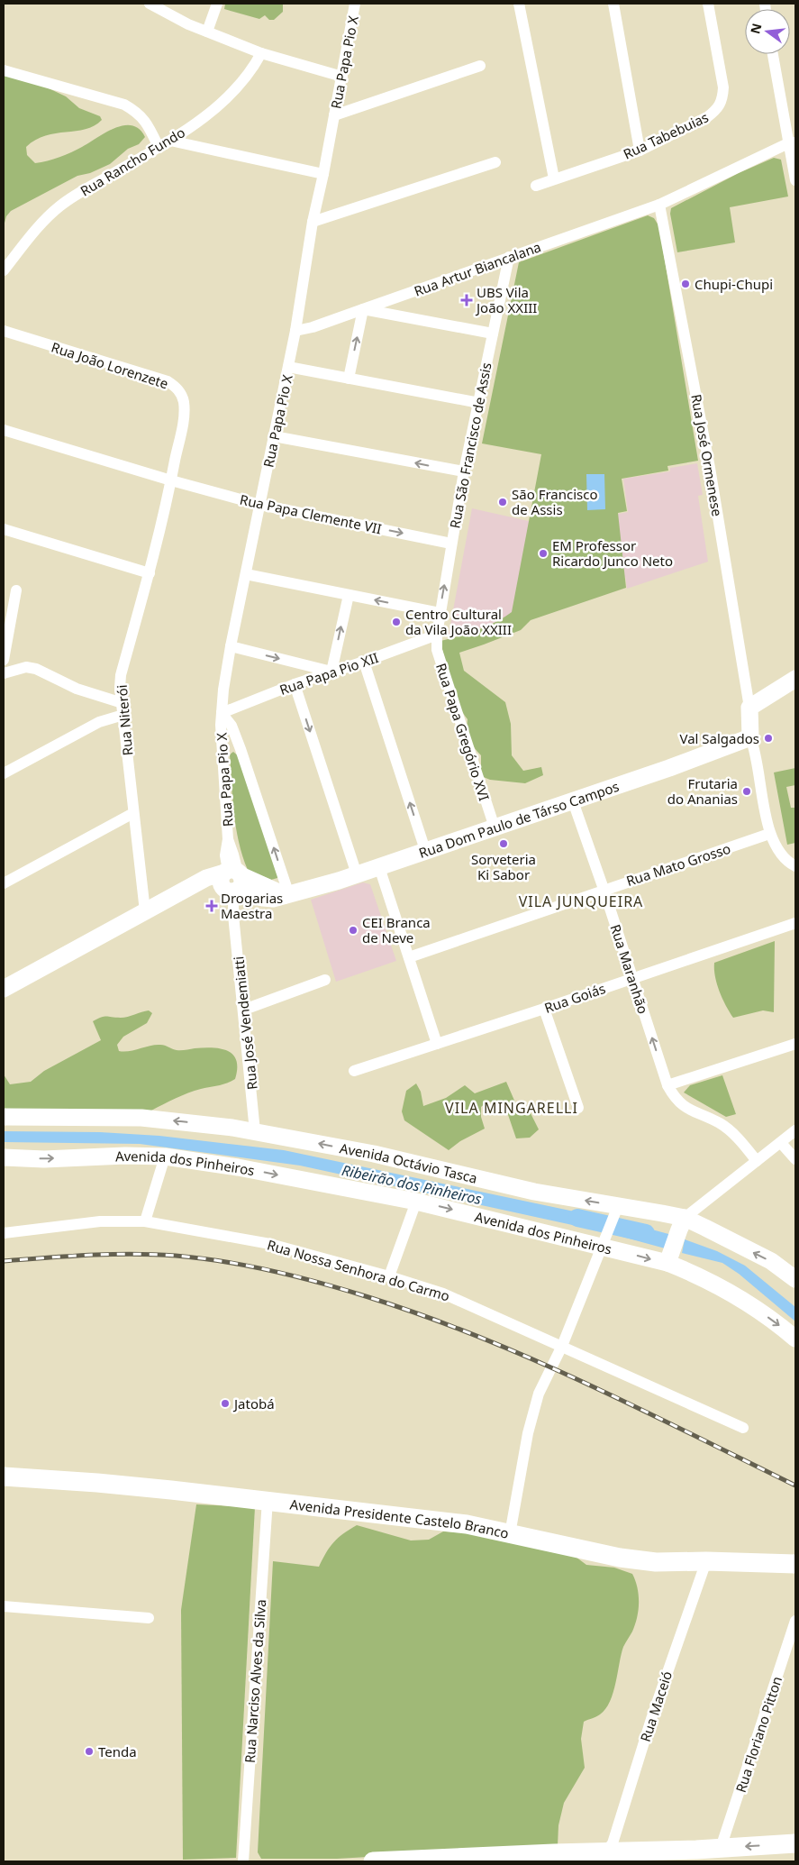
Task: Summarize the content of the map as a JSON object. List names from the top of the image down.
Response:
{
  "streets": {
    "main road": ["Avenida Presidente Castelo Branco"],
    "street": [
      "Rua Papa Pio X",
      "Rua Tabebuias",
      "Rua Rancho Fundo",
      "Rua Artur Biancalana",
      "Rua João Lorenzete",
      "Rua São Francisco de Assis",
      "Rua José Ormenese",
      "Rua Papa Clemente VII",
      "Rua Papa Pio XII",
      "Rua Niterói",
      "Rua Papa Gregório XVI",
      "Rua Dom Paulo de Társo Campos",
      "Rua Mato Grosso",
      "Rua Maranhão",
      "Rua Goiás",
      "Rua José Vendemiatti",
      "Avenida Octávio Tasca",
      "Avenida dos Pinheiros",
      "Rua Nossa Senhora do Carmo",
      "Rua Narciso Alves da Silva",
      "Rua Maceió",
      "Rua Floriano Pitton"
    ]
  },
  "crossings": [
    ["Rua Papa Pio X", "Rua Artur Biancalana"],
    ["Rua Papa Pio X", "Rua Papa Clemente VII"],
    ["Rua Papa Pio X", "Rua Papa Pio XII"],
    ["Rua Papa Pio X", "Rua Dom Paulo de Társo Campos"],
    ["Rua Papa Pio X", "Rua José Vendemiatti"],
    ["Rua Artur Biancalana", "Rua São Francisco de Assis"],
    ["Rua Artur Biancalana", "Rua José Ormenese"],
    ["Rua João Lorenzete", "Rua Papa Clemente VII"],
    ["Rua João Lorenzete", "Rua Niterói"],
    ["Rua São Francisco de Assis", "Rua Papa Clemente VII"],
    ["Rua São Francisco de Assis", "Rua Papa Pio XII"],
    ["Rua São Francisco de Assis", "Rua Papa Gregório XVI"],
    ["Rua Papa Clemente VII", "Rua Niterói"],
    ["Rua Papa Pio XII", "Rua Papa Gregório XVI"],
    ["Rua Niterói", "Rua Dom Paulo de Társo Campos"],
    ["Rua Papa Gregório XVI", "Rua Dom Paulo de Társo Campos"],
    ["Rua Dom Paulo de Társo Campos", "Rua Maranhão"],
    ["Rua Dom Paulo de Társo Campos", "Rua José Vendemiatti"],
    ["Rua Mato Grosso", "Rua Maranhão"],
    ["Rua Maranhão", "Rua Goiás"],
    ["Rua José Vendemiatti", "Avenida Octávio Tasca"],
    ["Avenida Presidente Castelo Branco", "Rua Narciso Alves da Silva"],
    ["Avenida Presidente Castelo Branco", "Rua Maceió"]
  ],
  "one_way": ["Avenida Octávio Tasca", "Avenida dos Pinheiros"],
  "districts": ["VILA JUNQUEIRA", "VILA MINGARELLI"],
  "water": ["Ribeirão dos Pinheiros"],
  "places": {
    "other": [
      "Chupi-Chupi",
      "São Francisco de Assis",
      "EM Professor Ricardo Junco Neto",
      "Centro Cultural da Vila João XXIII",
      "Val Salgados",
      "Frutaria do Ananias",
      "Sorveteria Ki Sabor",
      "CEI Branca de Neve",
      "Jatobá",
      "Tenda"
    ],
    "health": ["UBS Vila João XXIII", "Drogarias Maestra"]
  },
  "north": "left"
}
